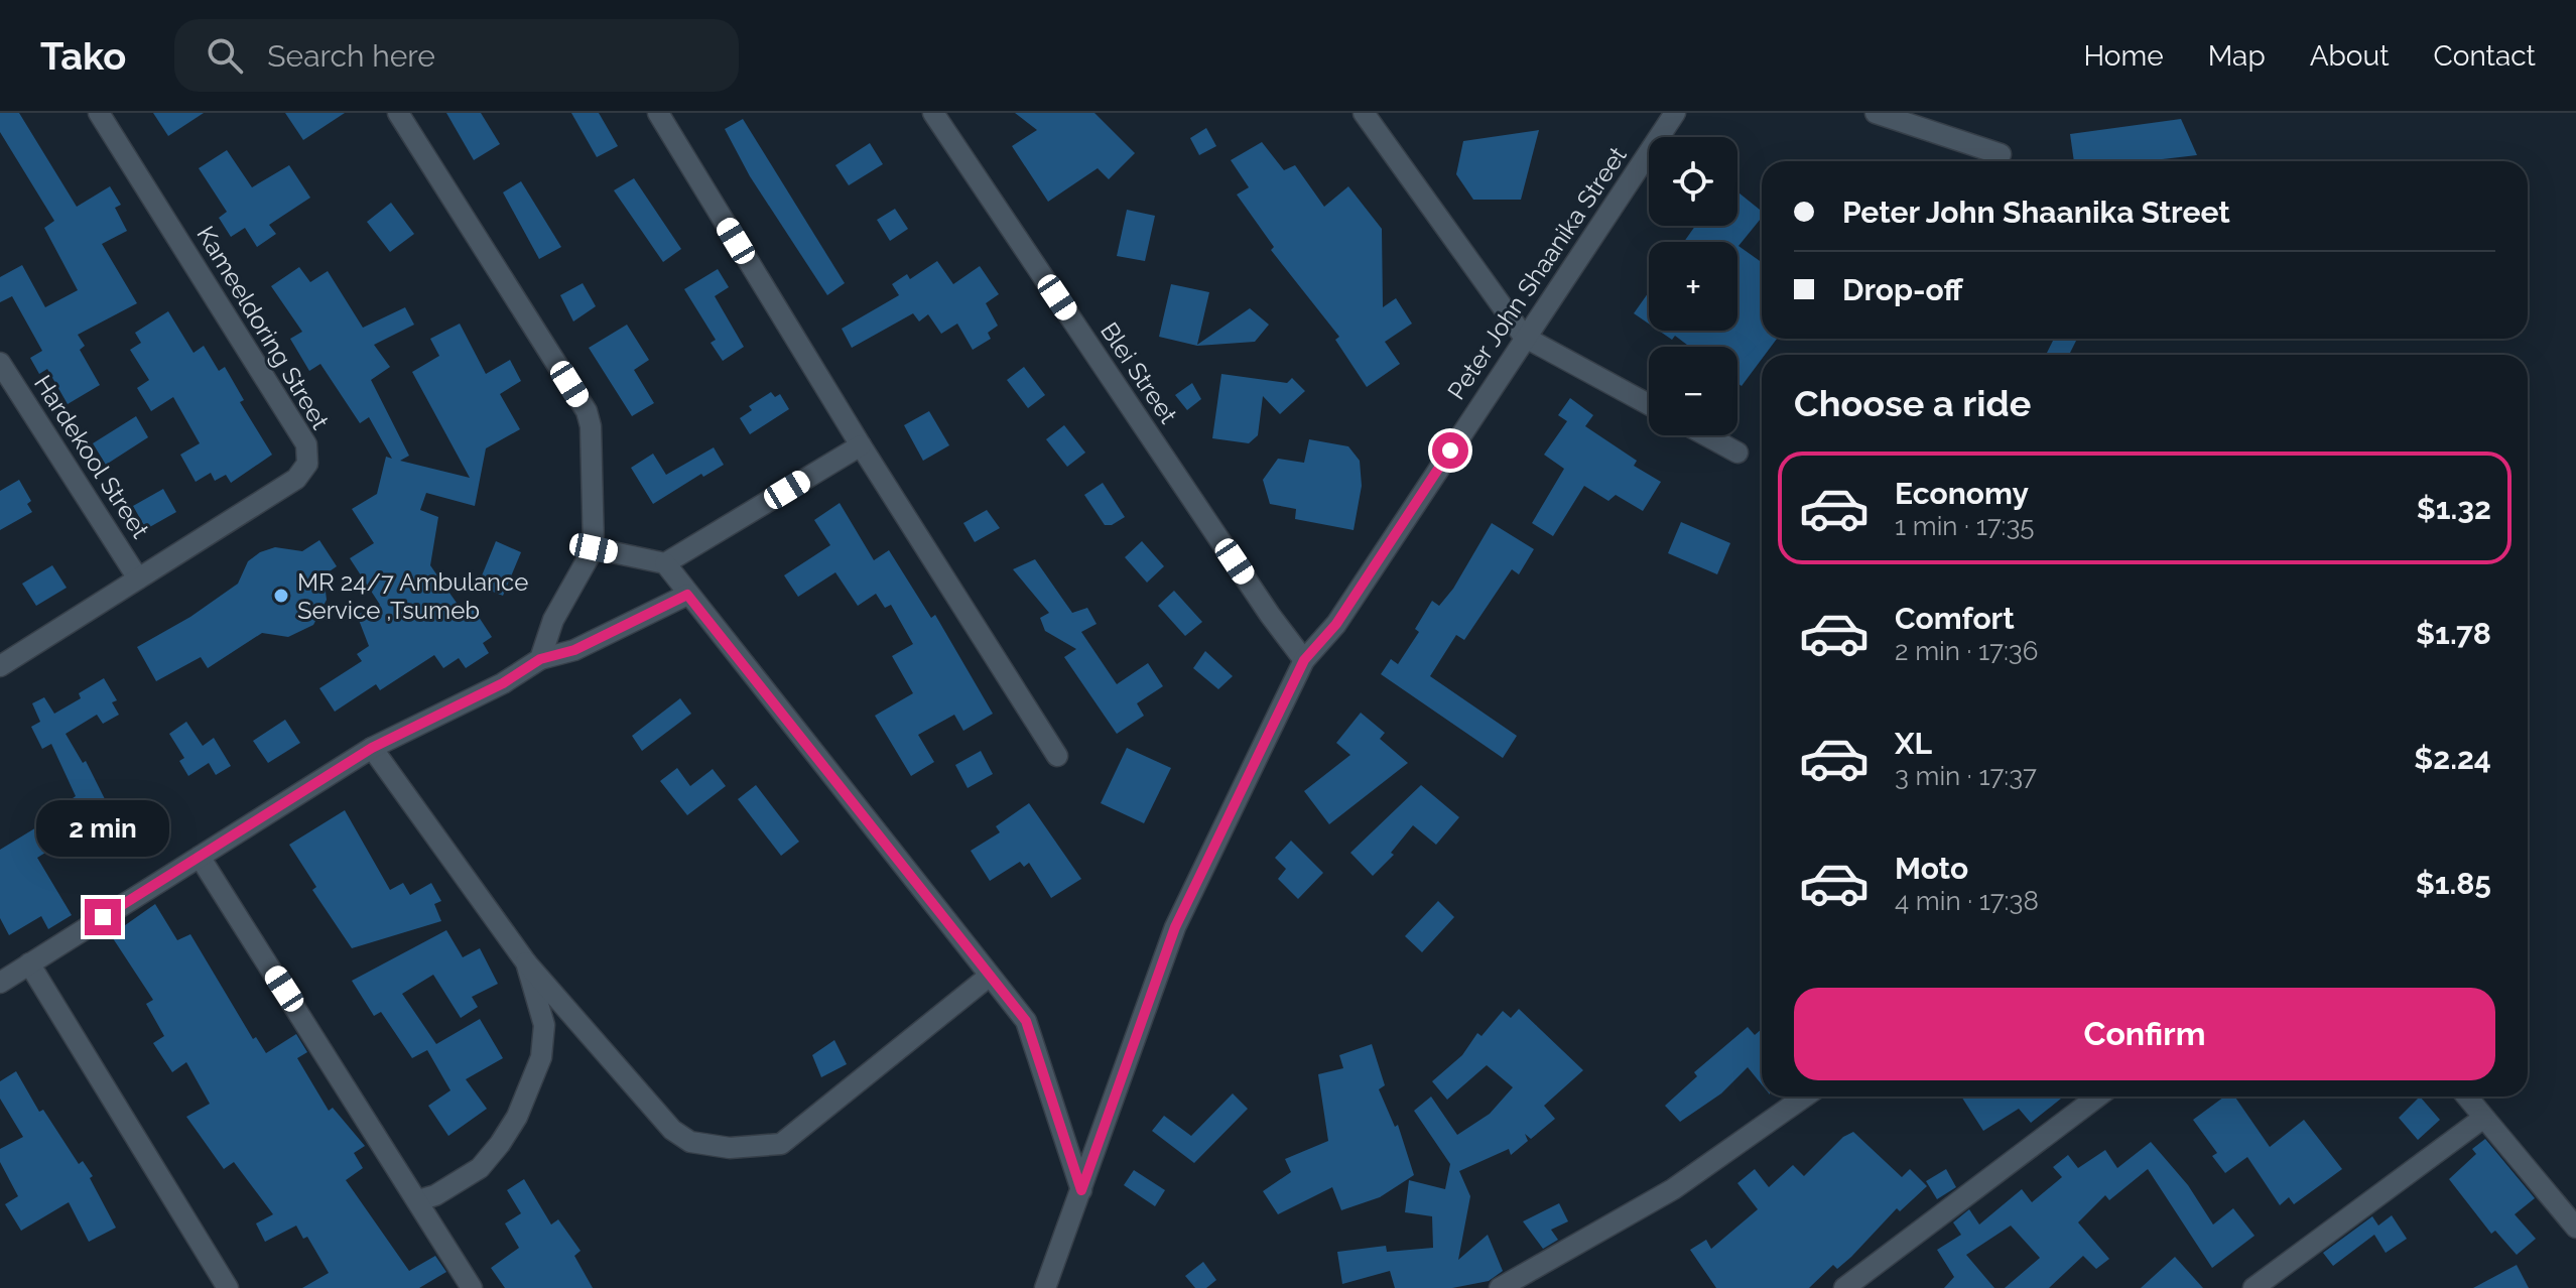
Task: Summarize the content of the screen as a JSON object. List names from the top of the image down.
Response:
{
  "streets": {
    "street": [
      "Peter John Shaanika Street",
      "Kameeldoring Street",
      "Blei Street",
      "Hardekool Street"
    ]
  },
  "crossings": [
    ["Peter John Shaanika Street", "Blei Street"],
    ["Kameeldoring Street", "Hardekool Street"]
  ],
  "places": ["MR 24/7 Ambulance Service ,Tsumeb"],
  "page": {
    "header": "Tako",
    "search": "Search here",
    "nav": [
      "Home",
      "Map",
      "About",
      "Contact"
    ],
    "map_buttons": ["+", "−"],
    "banner": ["Peter John Shaanika Street", "Drop-off"],
    "heading": "Choose a ride",
    "list": [
      {
        "name": "Economy",
        "note": "1 min · 17:35",
        "value": "$1.32"
      },
      {
        "name": "Comfort",
        "note": "2 min · 17:36",
        "value": "$1.78"
      },
      {
        "name": "XL",
        "note": "3 min · 17:37",
        "value": "$2.24"
      },
      {
        "name": "Moto",
        "note": "4 min · 17:38",
        "value": "$1.85"
      }
    ],
    "bubble": "2 min",
    "buttons": "Confirm"
  }
}
